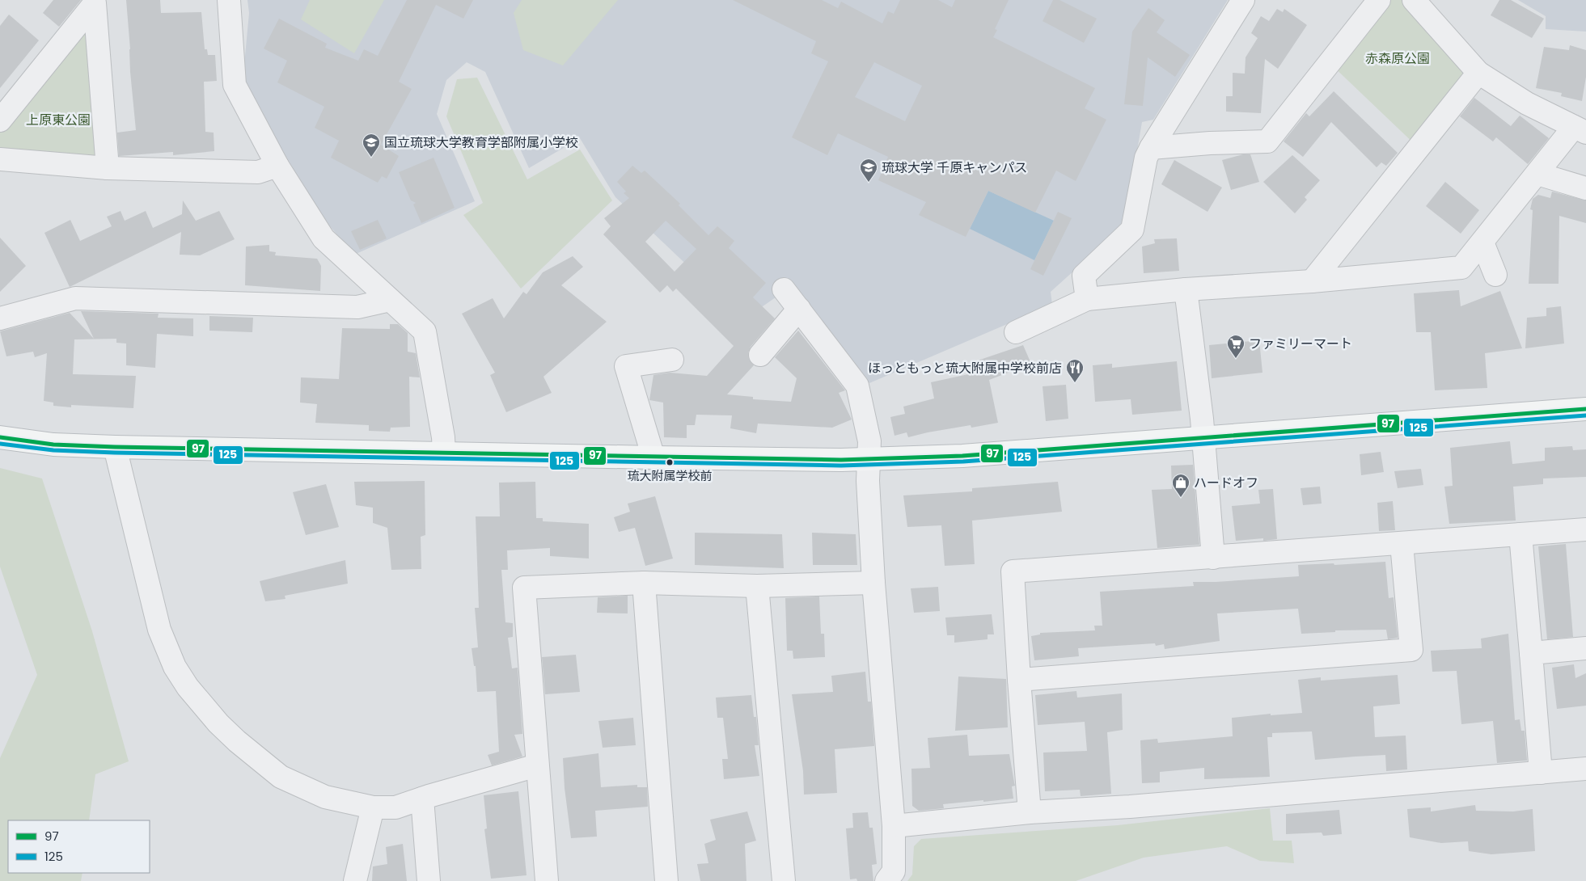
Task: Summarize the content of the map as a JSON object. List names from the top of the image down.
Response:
{
  "parks": ["赤森原公園", "上原東公園"],
  "places": {
    "school or university": ["国立琉球大学教育学部附属小学校", "琉球大学 千原キャンパス"],
    "supermarket": ["ファミリーマート"],
    "restaurant": ["ほっともっと琉大附属中学校前店"],
    "other": ["琉大附属学校前"],
    "shop": ["ハードオフ"]
  },
  "lines": ["transit line 97", "transit line 125"],
  "legend": ["97", "125"]
}
